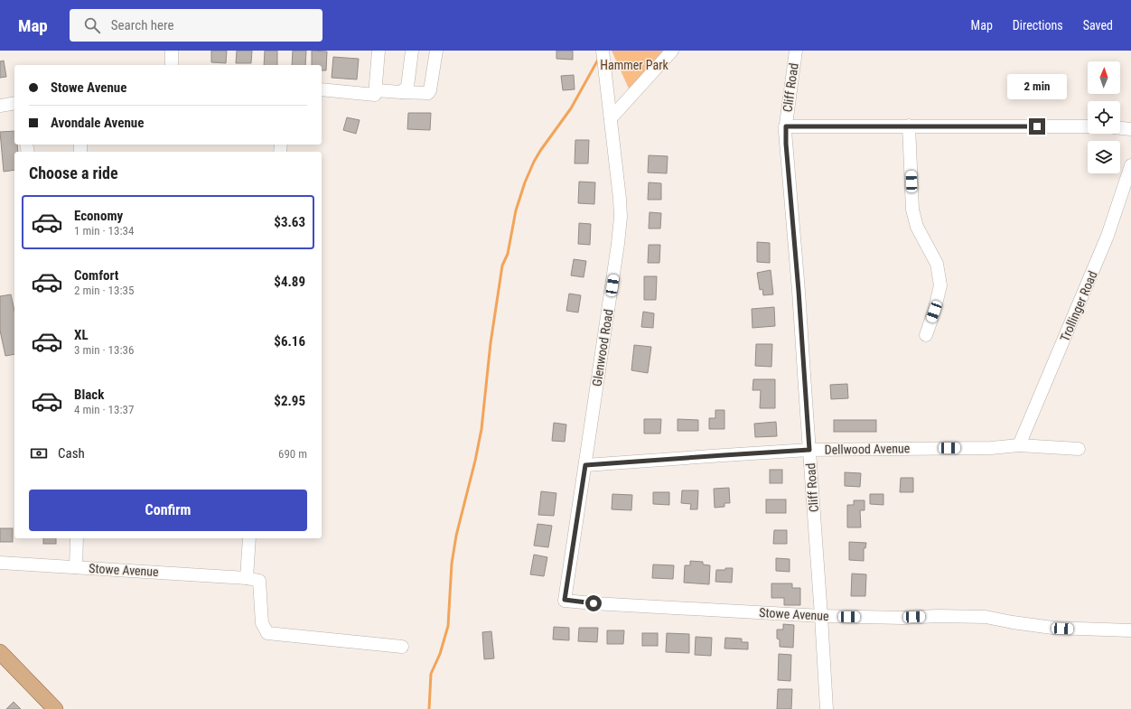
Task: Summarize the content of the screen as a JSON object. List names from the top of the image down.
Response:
{
  "streets": {
    "street": [
      "Cliff Road",
      "Trollinger Road",
      "Glenwood Road",
      "Dellwood Avenue",
      "Stowe Avenue"
    ]
  },
  "crossings": [
    ["Cliff Road", "Dellwood Avenue"],
    ["Cliff Road", "Stowe Avenue"],
    ["Trollinger Road", "Dellwood Avenue"],
    ["Glenwood Road", "Dellwood Avenue"],
    ["Glenwood Road", "Stowe Avenue"]
  ],
  "parks": ["Hammer Park"],
  "north": "top",
  "page": {
    "header": "Map",
    "search": "Search here",
    "nav": ["Map", "Directions", "Saved"],
    "banner": ["Stowe Avenue", "Avondale Avenue"],
    "bubble": "2 min",
    "heading": "Choose a ride",
    "list": [
      {
        "name": "Economy",
        "note": "1 min · 13:34",
        "value": "$3.63"
      },
      {
        "name": "Comfort",
        "note": "2 min · 13:35",
        "value": "$4.89"
      },
      {
        "name": "XL",
        "note": "3 min · 13:36",
        "value": "$6.16"
      },
      {
        "name": "Black",
        "note": "4 min · 13:37",
        "value": "$2.95"
      }
    ],
    "pay": ["Cash", "690 m"],
    "buttons": "Confirm"
  }
}
